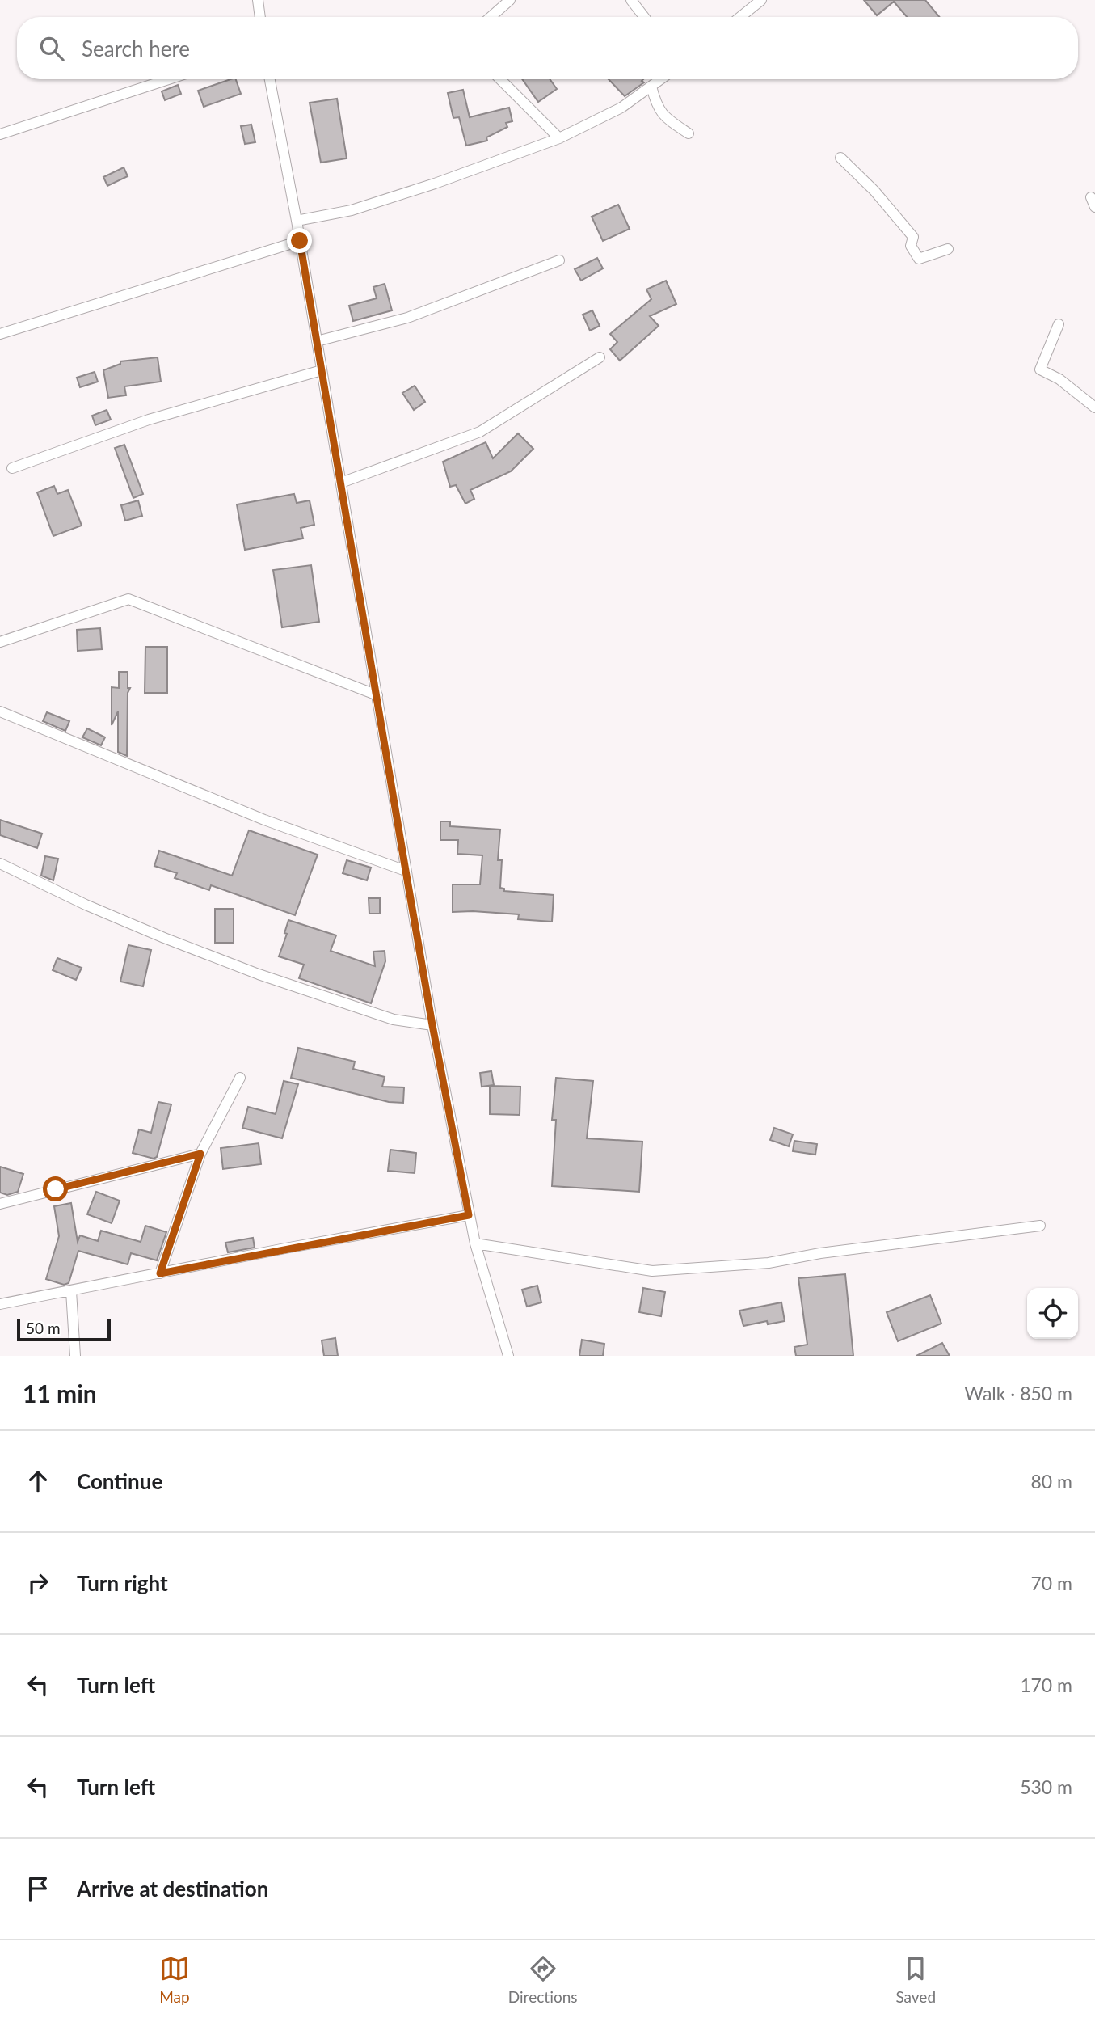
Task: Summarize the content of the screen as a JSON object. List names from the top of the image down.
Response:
{
  "scale_bar": "50 m",
  "page": {
    "search": "Search here",
    "scale": "50 m",
    "heading": ["11 min", "Walk · 850 m"],
    "list": [
      ["Continue", "80 m"],
      ["Turn right", "70 m"],
      ["Turn left", "170 m"],
      ["Turn left", "530 m"],
      "Arrive at destination"
    ],
    "nav": ["Map", "Directions", "Saved"]
  }
}
